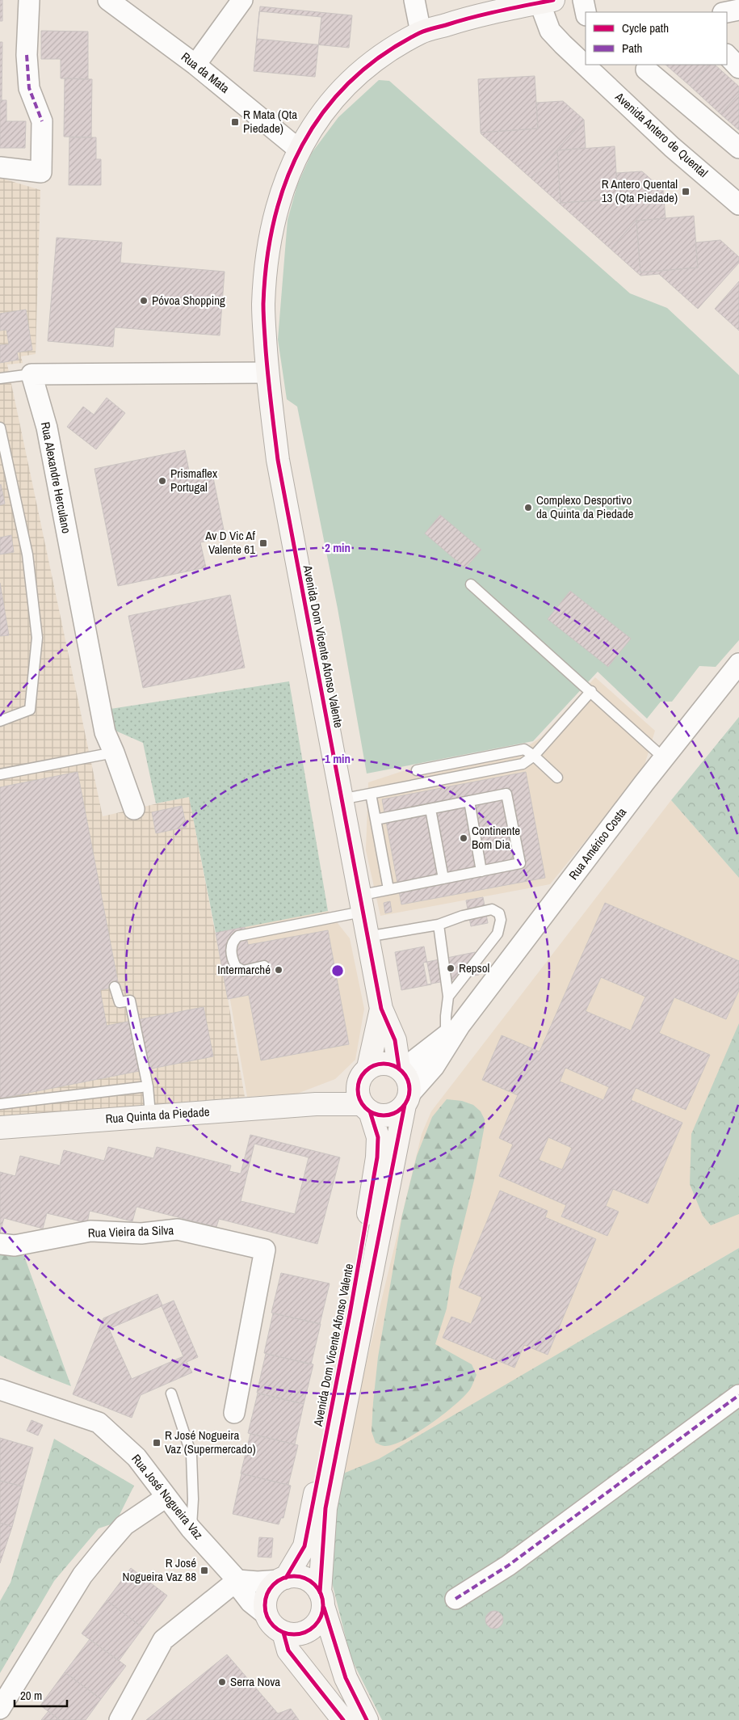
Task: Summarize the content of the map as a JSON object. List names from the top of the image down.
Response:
{
  "streets": {
    "street": [
      "Rua da Mata",
      "Avenida Antero de Quental",
      "Rua Alexandre Herculano",
      "Avenida Dom Vicente Afonso Valente",
      "Rua Américo Costa",
      "Rua Quinta da Piedade",
      "Rua Vieira da Silva",
      "Rua José Nogueira Vaz"
    ]
  },
  "crossings": [
    ["Rua da Mata", "Avenida Dom Vicente Afonso Valente"],
    ["Avenida Antero de Quental", "Avenida Dom Vicente Afonso Valente"],
    ["Avenida Dom Vicente Afonso Valente", "Rua Quinta da Piedade"],
    ["Avenida Dom Vicente Afonso Valente", "Rua José Nogueira Vaz"]
  ],
  "places": {
    "transit": [
      "R Mata (Qta Piedade)",
      "R Antero Quental 13 (Qta Piedade)",
      "Av D Vic Af Valente 61",
      "R José Nogueira Vaz (Supermercado)",
      "R José Nogueira Vaz 88"
    ],
    "other": [
      "Póvoa Shopping",
      "Prismaflex Portugal",
      "Complexo Desportivo da Quinta da Piedade",
      "Continente Bom Dia",
      "Repsol",
      "Intermarché",
      "Serra Nova"
    ]
  },
  "legend": ["Cycle path", "Path"],
  "scale_bar": "20 m",
  "rings": ["2 min", "1 min"]
}
